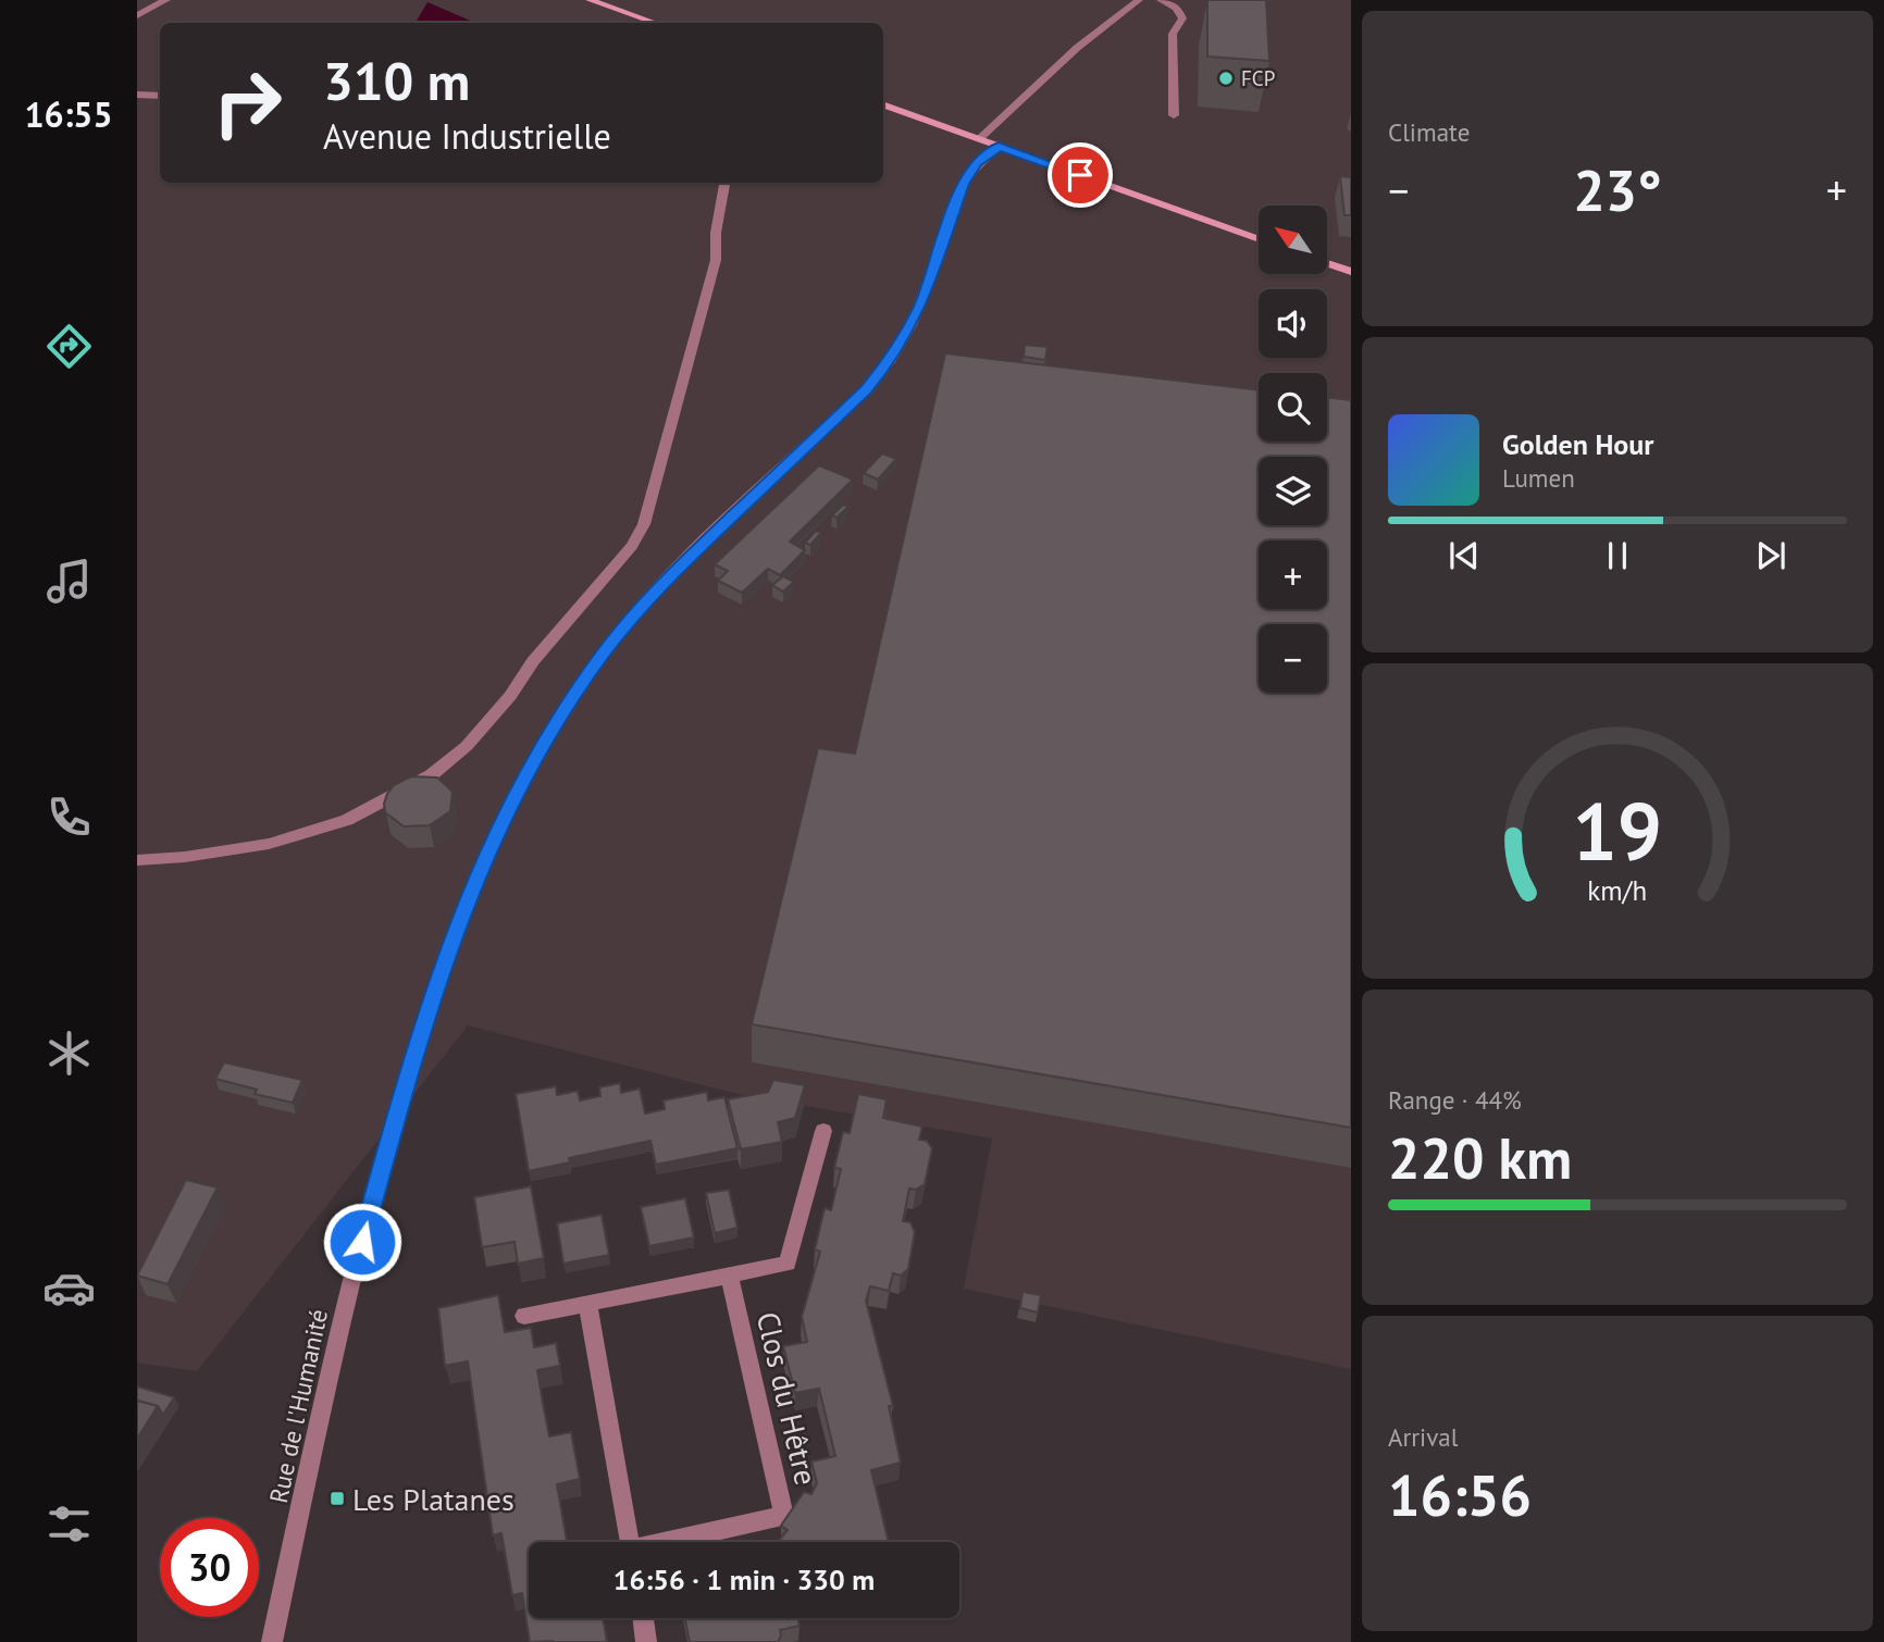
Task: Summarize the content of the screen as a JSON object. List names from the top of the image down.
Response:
{
  "streets": {
    "street": ["Clos du Hêtre", "Rue de l'Humanité"]
  },
  "places": {
    "other": ["FCP"],
    "transit": ["Les Platanes"]
  },
  "north": "top left",
  "page": {
    "tabs": "16:55",
    "tile": [
      "Climate",
      ["Range · 44%", "220 km"],
      ["Arrival", "16:56"]
    ],
    "turn": ["310 m", "Avenue Industrielle"],
    "heat": ["−", "23°", "+"],
    "map_buttons": ["+", "−"],
    "song": ["Golden Hour", "Lumen"],
    "limit": "30",
    "trip": "16:56 · 1 min · 330 m",
    "gauge": ["19", "km/h"]
  }
}
